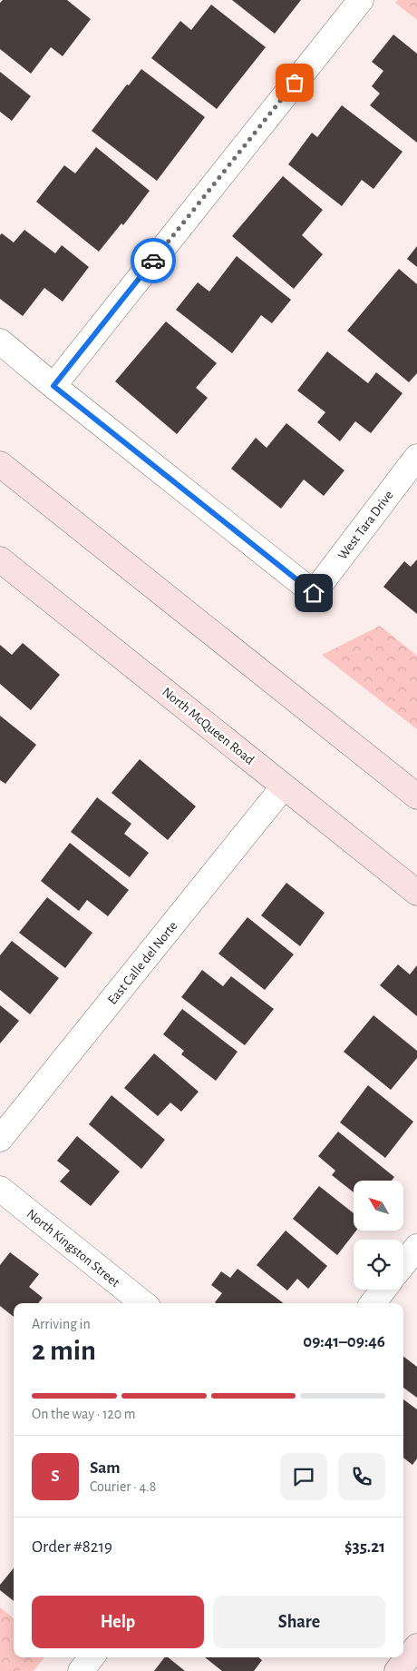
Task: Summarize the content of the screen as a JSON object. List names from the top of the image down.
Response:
{
  "streets": {
    "main road": ["North McQueen Road"],
    "street": ["West Tara Drive", "East Calle del Norte", "North Kingston Street"]
  },
  "crossings": [
    ["North McQueen Road", "East Calle del Norte"]
  ],
  "north": "top left",
  "page": {
    "heading": ["2 min", "Arriving in", "09:41–09:46"],
    "panel": [
      "Sam",
      "Courier · 4.8",
      "Order #8219",
      "$35.21"
    ],
    "bar": "On the way · 120 m",
    "round": "S",
    "buttons": ["Help", "Share"]
  }
}
